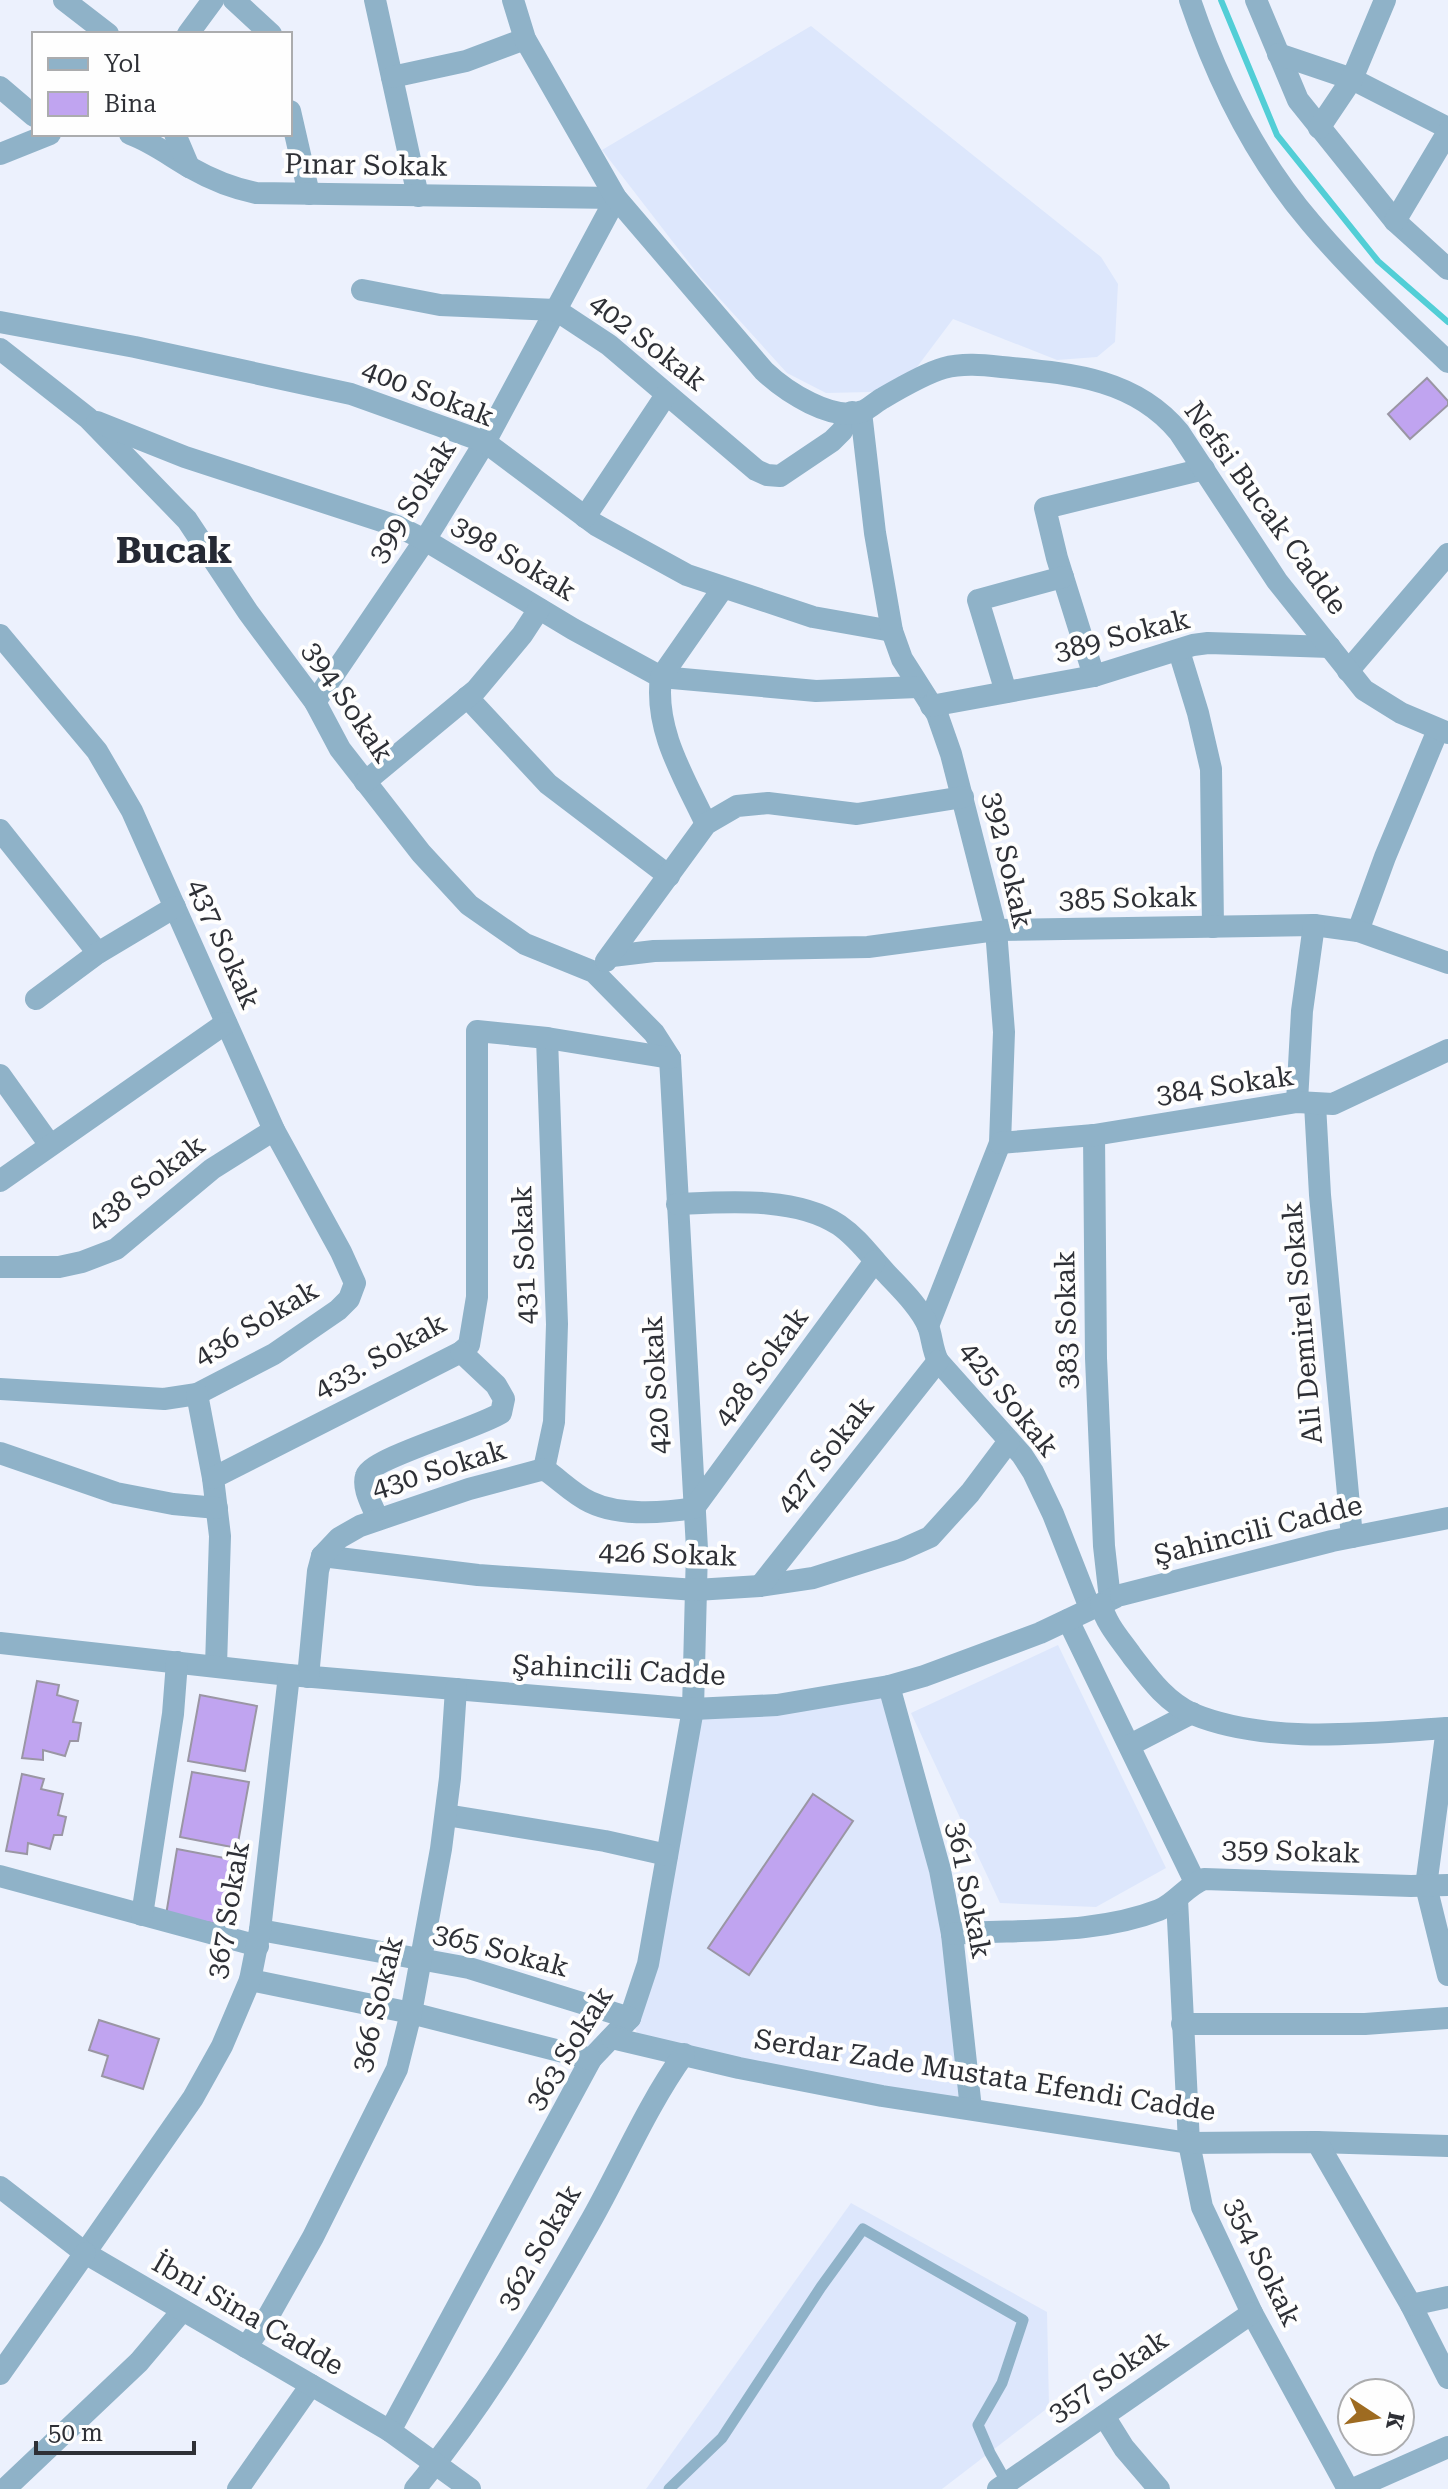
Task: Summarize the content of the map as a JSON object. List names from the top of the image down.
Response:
{
  "streets": {
    "street": [
      "Pınar Sokak",
      "402 Sokak",
      "400 Sokak",
      "399 Sokak",
      "Nefsi Bucak Cadde",
      "398 Sokak",
      "389 Sokak",
      "394 Sokak",
      "392 Sokak",
      "385 Sokak",
      "437 Sokak",
      "384 Sokak",
      "438 Sokak",
      "431 Sokak",
      "383 Sokak",
      "436 Sokak",
      "Ali Demirel Sokak",
      "433. Sokak",
      "428 Sokak",
      "420 Sokak",
      "425 Sokak",
      "427 Sokak",
      "430 Sokak",
      "Şahincili Cadde",
      "426 Sokak",
      "359 Sokak",
      "361 Sokak",
      "367 Sokak",
      "365 Sokak",
      "366 Sokak",
      "363 Sokak",
      "Serdar Zade Mustata Efendi Cadde",
      "362 Sokak",
      "354 Sokak",
      "İbni Sina Cadde",
      "357 Sokak"
    ]
  },
  "crossings": [
    ["Pınar Sokak", "399 Sokak"],
    ["402 Sokak", "399 Sokak"],
    ["402 Sokak", "Nefsi Bucak Cadde"],
    ["402 Sokak", "392 Sokak"],
    ["400 Sokak", "399 Sokak"],
    ["400 Sokak", "392 Sokak"],
    ["399 Sokak", "398 Sokak"],
    ["399 Sokak", "394 Sokak"],
    ["Nefsi Bucak Cadde", "389 Sokak"],
    ["Nefsi Bucak Cadde", "392 Sokak"],
    ["398 Sokak", "394 Sokak"],
    ["398 Sokak", "392 Sokak"],
    ["389 Sokak", "392 Sokak"],
    ["394 Sokak", "420 Sokak"],
    ["392 Sokak", "385 Sokak"],
    ["392 Sokak", "384 Sokak"],
    ["392 Sokak", "425 Sokak"],
    ["385 Sokak", "Ali Demirel Sokak"],
    ["437 Sokak", "438 Sokak"],
    ["437 Sokak", "436 Sokak"],
    ["384 Sokak", "383 Sokak"],
    ["384 Sokak", "Ali Demirel Sokak"],
    ["431 Sokak", "433. Sokak"],
    ["431 Sokak", "430 Sokak"],
    ["383 Sokak", "425 Sokak"],
    ["383 Sokak", "Şahincili Cadde"],
    ["Ali Demirel Sokak", "Şahincili Cadde"],
    ["428 Sokak", "420 Sokak"],
    ["428 Sokak", "425 Sokak"],
    ["428 Sokak", "430 Sokak"],
    ["420 Sokak", "425 Sokak"],
    ["420 Sokak", "430 Sokak"],
    ["420 Sokak", "Şahincili Cadde"],
    ["420 Sokak", "426 Sokak"],
    ["420 Sokak", "363 Sokak"],
    ["425 Sokak", "427 Sokak"],
    ["425 Sokak", "Şahincili Cadde"],
    ["425 Sokak", "426 Sokak"],
    ["427 Sokak", "426 Sokak"],
    ["430 Sokak", "426 Sokak"],
    ["Şahincili Cadde", "361 Sokak"],
    ["Şahincili Cadde", "367 Sokak"],
    ["Şahincili Cadde", "366 Sokak"],
    ["Şahincili Cadde", "363 Sokak"],
    ["359 Sokak", "361 Sokak"],
    ["359 Sokak", "354 Sokak"],
    ["361 Sokak", "Serdar Zade Mustata Efendi Cadde"],
    ["367 Sokak", "365 Sokak"],
    ["367 Sokak", "İbni Sina Cadde"],
    ["365 Sokak", "366 Sokak"],
    ["365 Sokak", "363 Sokak"],
    ["366 Sokak", "İbni Sina Cadde"],
    ["363 Sokak", "Serdar Zade Mustata Efendi Cadde"],
    ["363 Sokak", "İbni Sina Cadde"],
    ["Serdar Zade Mustata Efendi Cadde", "362 Sokak"],
    ["Serdar Zade Mustata Efendi Cadde", "354 Sokak"],
    ["362 Sokak", "İbni Sina Cadde"],
    ["354 Sokak", "357 Sokak"]
  ],
  "districts": ["Bucak"],
  "legend": ["Yol", "Bina"],
  "scale_bar": "50 m",
  "north": "right"
}
